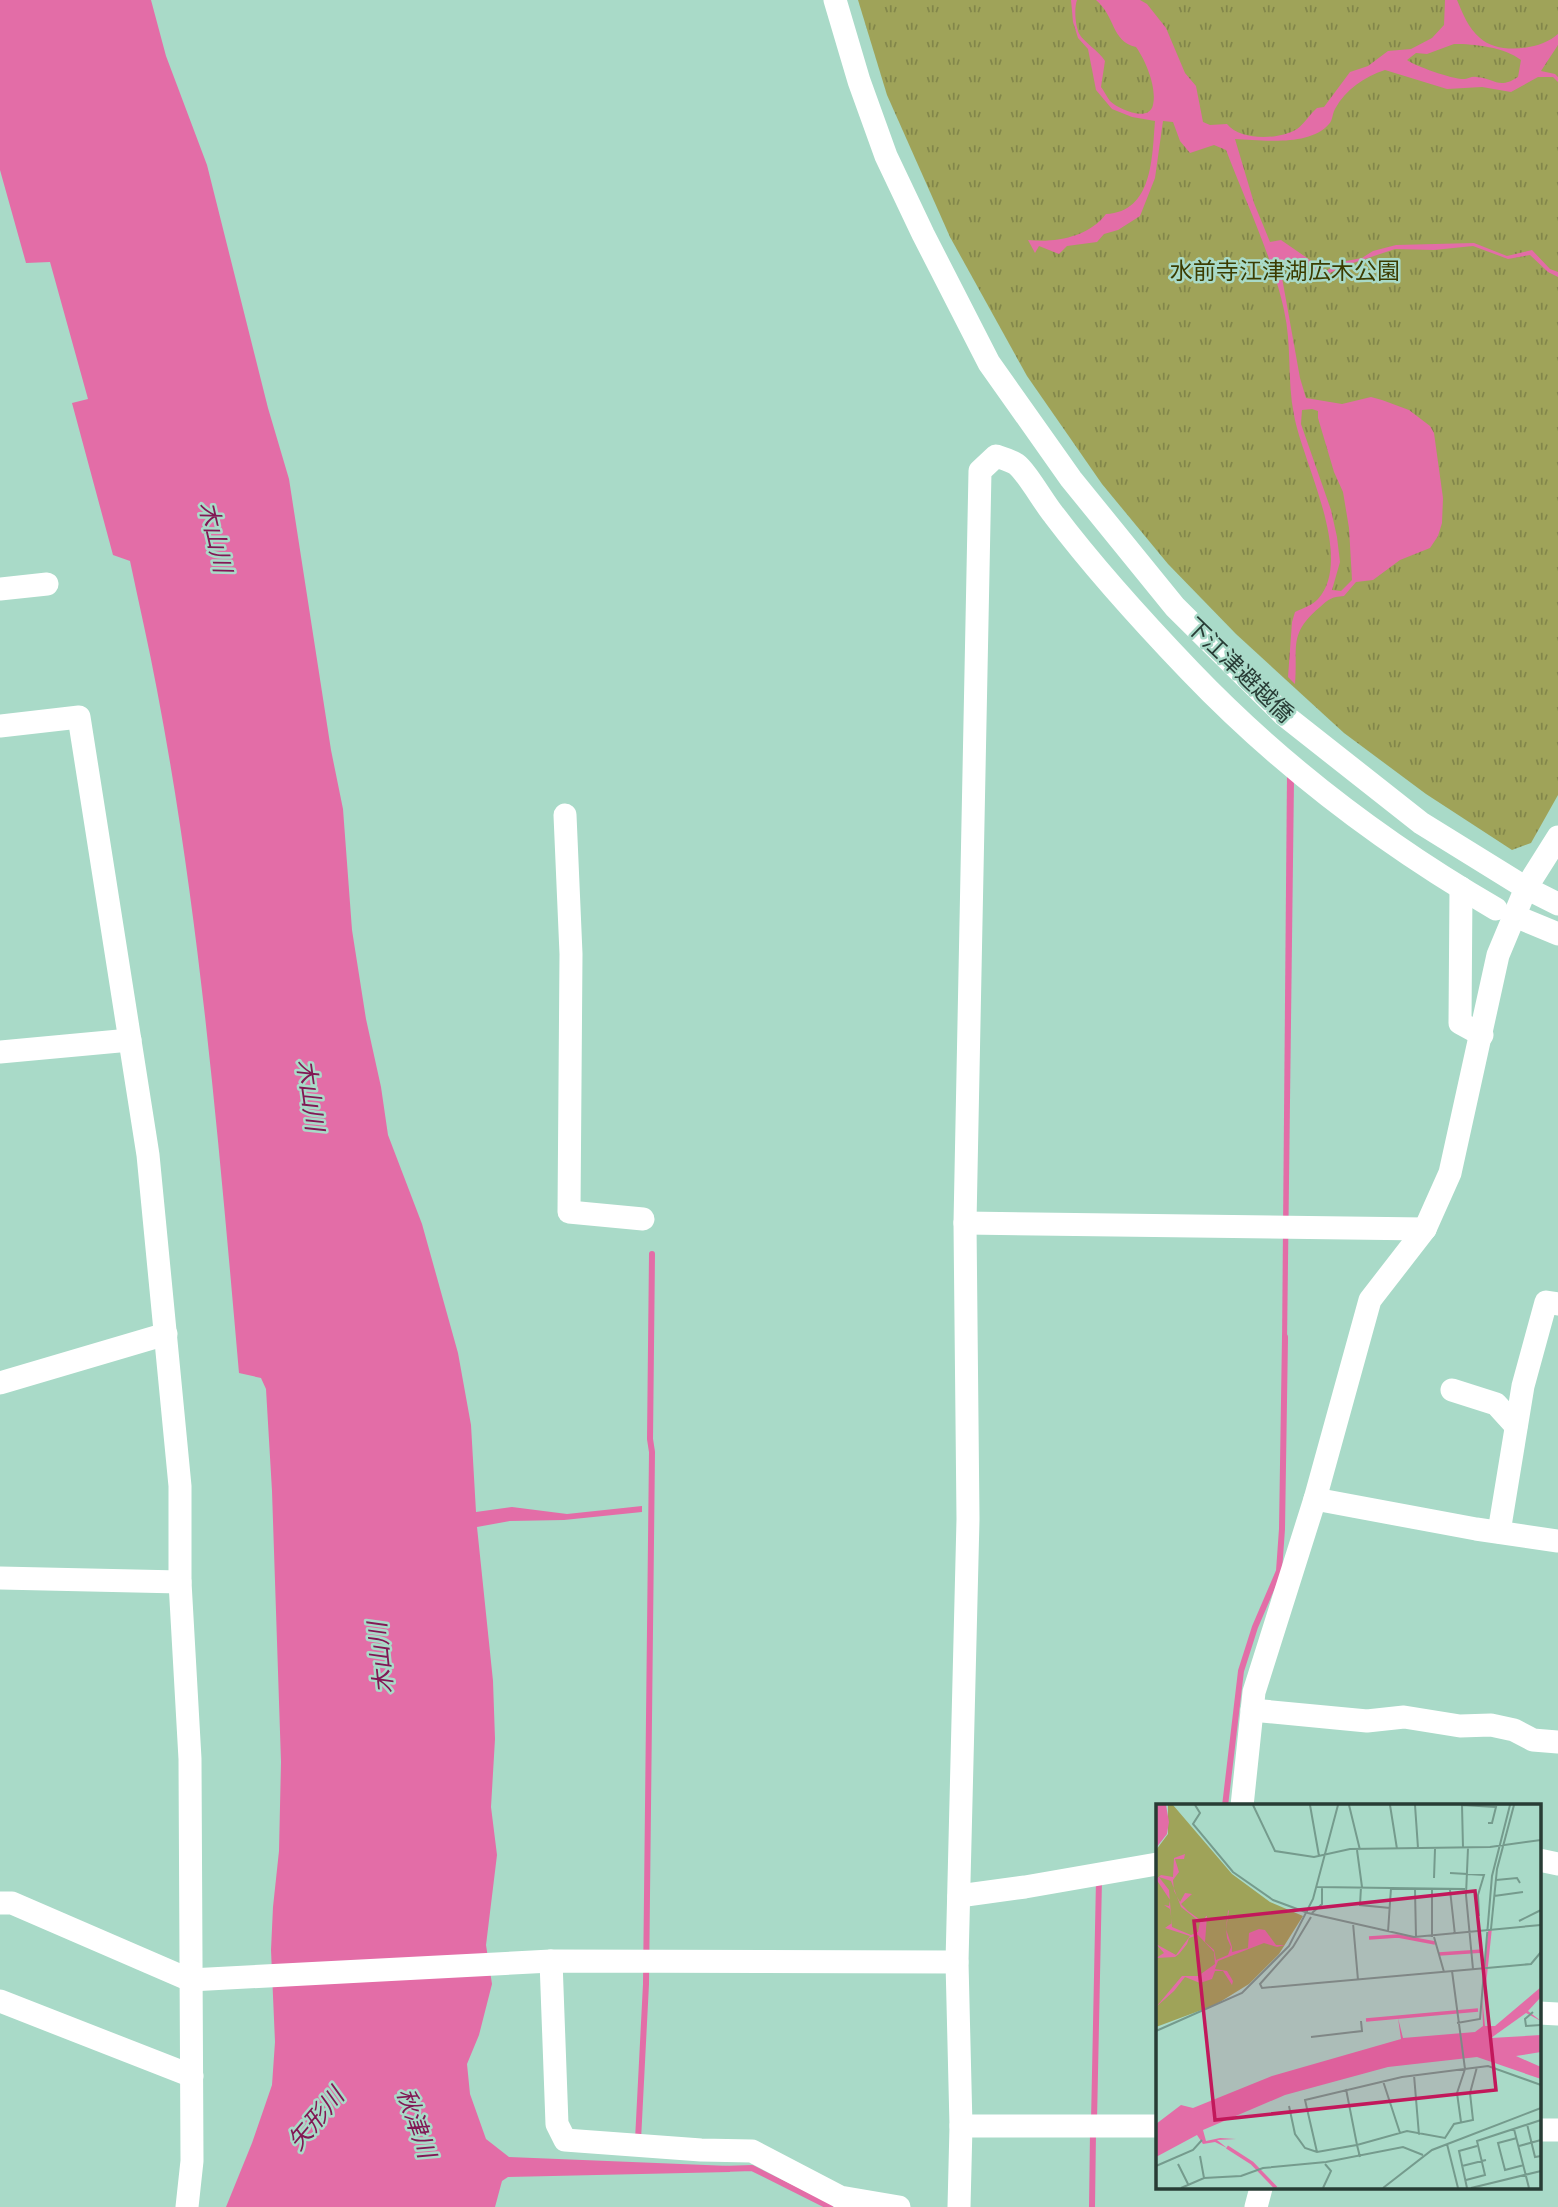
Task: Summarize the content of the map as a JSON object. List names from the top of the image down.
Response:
{
  "streets": {
    "street": ["下江津避越僑"]
  },
  "water": ["木山川", "矢形川", "秋津川"],
  "parks": ["水前寺江津湖広木公園"]
}
